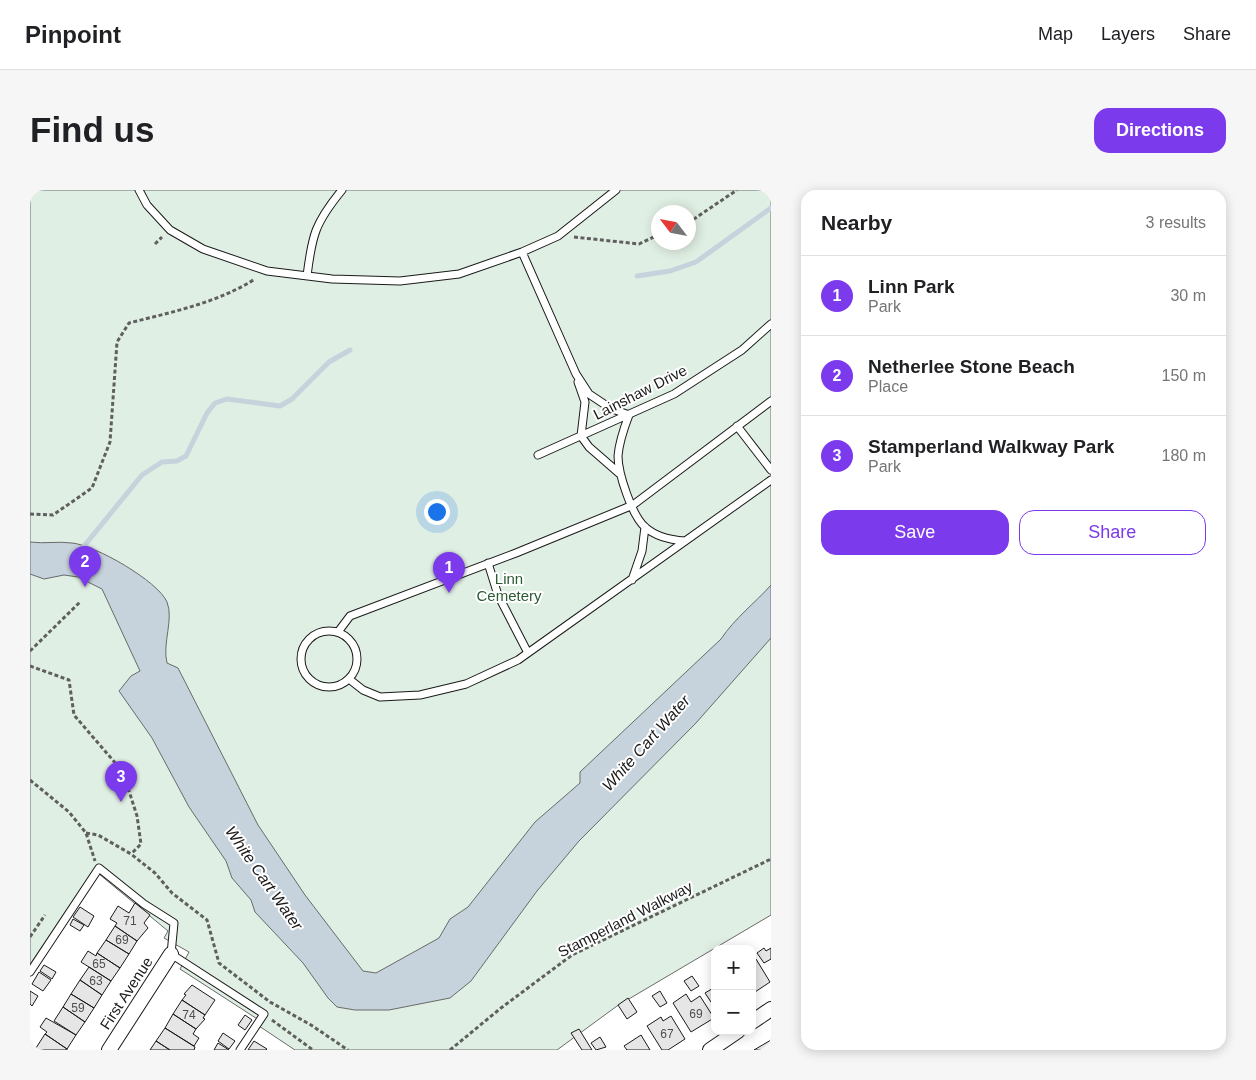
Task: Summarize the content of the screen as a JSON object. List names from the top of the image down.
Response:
{
  "streets": {
    "street": ["First Avenue"],
    "lane": ["Lainshaw Drive"],
    "path": ["Stamperland Walkway"]
  },
  "water": ["White Cart Water"],
  "parks": ["Linn Cemetery"],
  "house_numbers": [
    "71",
    "69",
    "65",
    "63",
    "59",
    "69",
    "74",
    "67"
  ],
  "north": "top left",
  "page": {
    "header": "Pinpoint",
    "nav": ["Map", "Layers", "Share"],
    "buttons": [
      "Directions",
      ["Save", "Share"]
    ],
    "title": "Find us",
    "heading": ["Nearby", "3 results"],
    "list": [
      {
        "mark": "1",
        "name": "Linn Park",
        "note": "Park",
        "value": "30 m"
      },
      {
        "mark": "2",
        "name": "Netherlee Stone Beach",
        "note": "Place",
        "value": "150 m"
      },
      {
        "mark": "3",
        "name": "Stamperland Walkway Park",
        "note": "Park",
        "value": "180 m"
      }
    ],
    "pins": ["2", "1", "3"],
    "map_buttons": ["+", "−"]
  }
}
